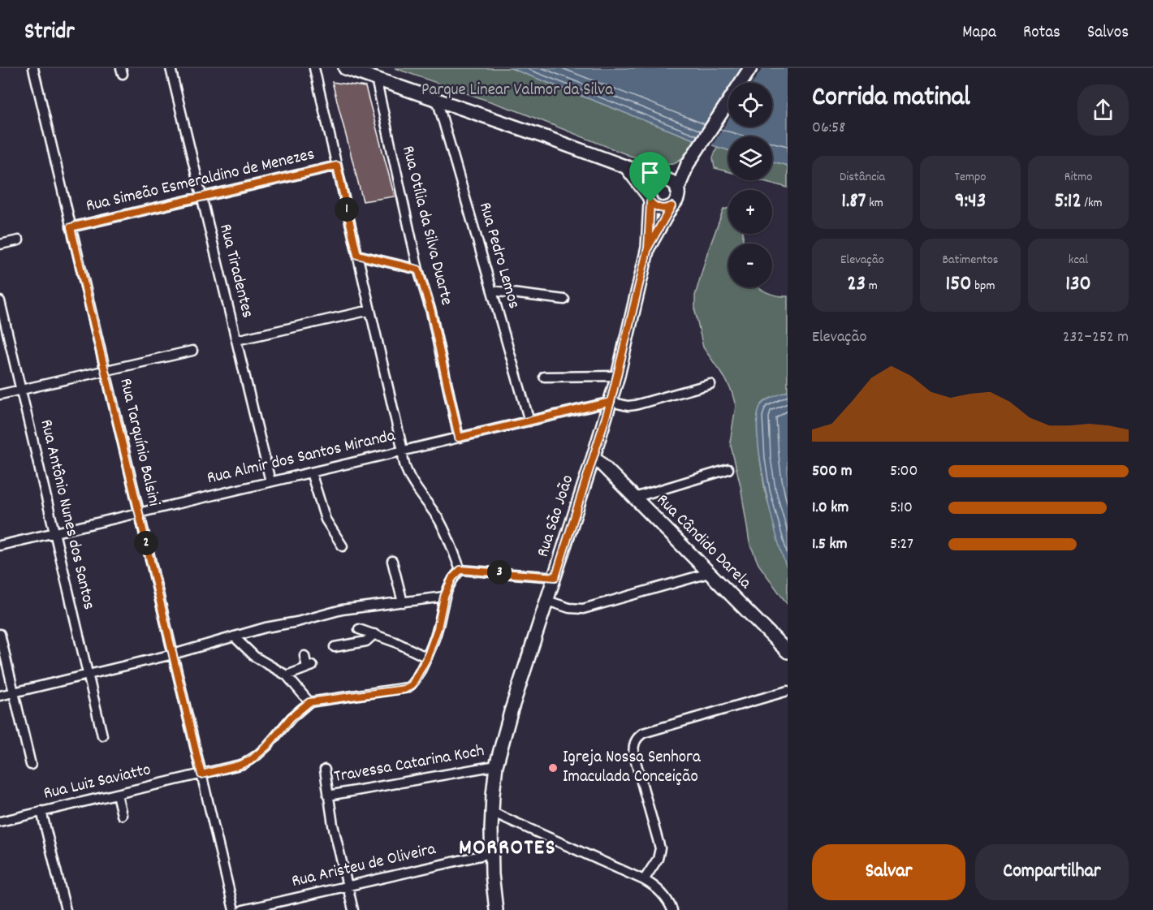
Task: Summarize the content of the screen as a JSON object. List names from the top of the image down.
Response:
{
  "streets": {
    "main road": ["Rua São João", "Rua Cândido Darela"],
    "street": [
      "Rua Simeão Esmeraldino de Menezes",
      "Rua Otília da Silva Duarte",
      "Rua Pedro Lemos",
      "Rua Tiradentes",
      "Rua Tarquínio Balsini",
      "Rua Almir dos Santos Miranda",
      "Rua Antônio Nunes dos Santos",
      "Travessa Catarina Koch",
      "Rua Luiz Saviatto",
      "Rua Aristeu de Oliveira"
    ]
  },
  "crossings": [
    ["Rua Simeão Esmeraldino de Menezes", "Rua Tiradentes"],
    ["Rua Simeão Esmeraldino de Menezes", "Rua Tarquínio Balsini"],
    ["Rua Otília da Silva Duarte", "Rua Almir dos Santos Miranda"],
    ["Rua Pedro Lemos", "Rua Almir dos Santos Miranda"],
    ["Rua Tiradentes", "Rua Almir dos Santos Miranda"],
    ["Rua Tarquínio Balsini", "Rua Almir dos Santos Miranda"],
    ["Rua Tarquínio Balsini", "Rua Luiz Saviatto"],
    ["Rua Almir dos Santos Miranda", "Rua Antônio Nunes dos Santos"],
    ["Rua Almir dos Santos Miranda", "Rua São João"],
    ["Rua São João", "Rua Cândido Darela"],
    ["Rua São João", "Travessa Catarina Koch"],
    ["Rua São João", "Rua Aristeu de Oliveira"]
  ],
  "districts": ["MORROTES"],
  "parks": ["Parque Linear Valmor da Silva"],
  "places": ["Igreja Nossa Senhora Imaculada Conceição"],
  "page": {
    "header": "Stridr",
    "nav": ["Mapa", "Rotas", "Salvos"],
    "heading": ["Corrida matinal", "06:58"],
    "map_buttons": ["+", "−"],
    "stats": [
      ["Distância", "1.87 km"],
      ["Tempo", "9:43"],
      ["Ritmo", "5:12 /km"],
      ["Elevação", "23 m"],
      ["Batimentos", "150 bpm"],
      ["kcal", "130"]
    ],
    "pins": ["1", "2", "3"],
    "chart": ["Elevação", "232–252 m"],
    "list": [
      {
        "name": "500 m",
        "note": "5:00"
      },
      {
        "name": "1.0 km",
        "note": "5:10"
      },
      {
        "name": "1.5 km",
        "note": "5:27"
      }
    ],
    "buttons": ["Salvar", "Compartilhar"]
  }
}
